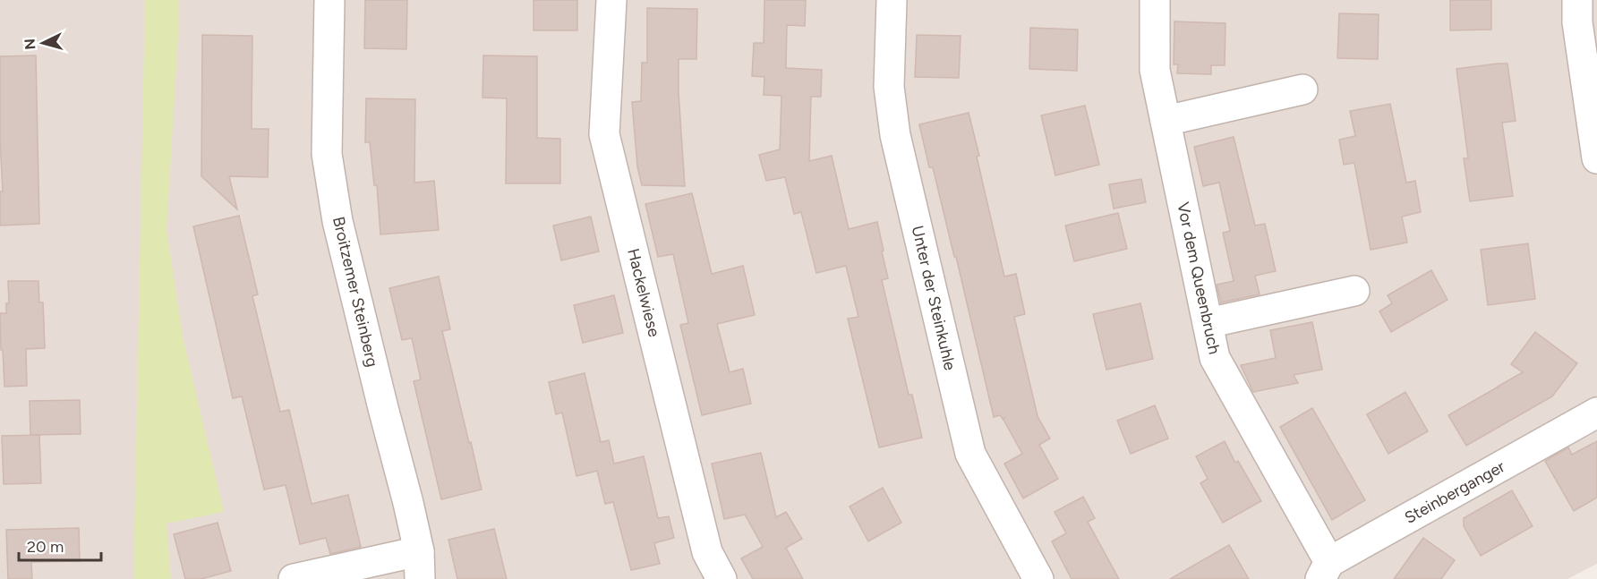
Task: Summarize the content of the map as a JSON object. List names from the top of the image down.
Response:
{
  "streets": {
    "street": [
      "Vor dem Queenbruch",
      "Broitzemer Steinberg",
      "Hackelwiese",
      "Unter der Steinkuhle",
      "Steinberganger"
    ]
  },
  "crossings": [
    ["Vor dem Queenbruch", "Steinberganger"]
  ],
  "scale_bar": "20 m",
  "north": "left"
}
